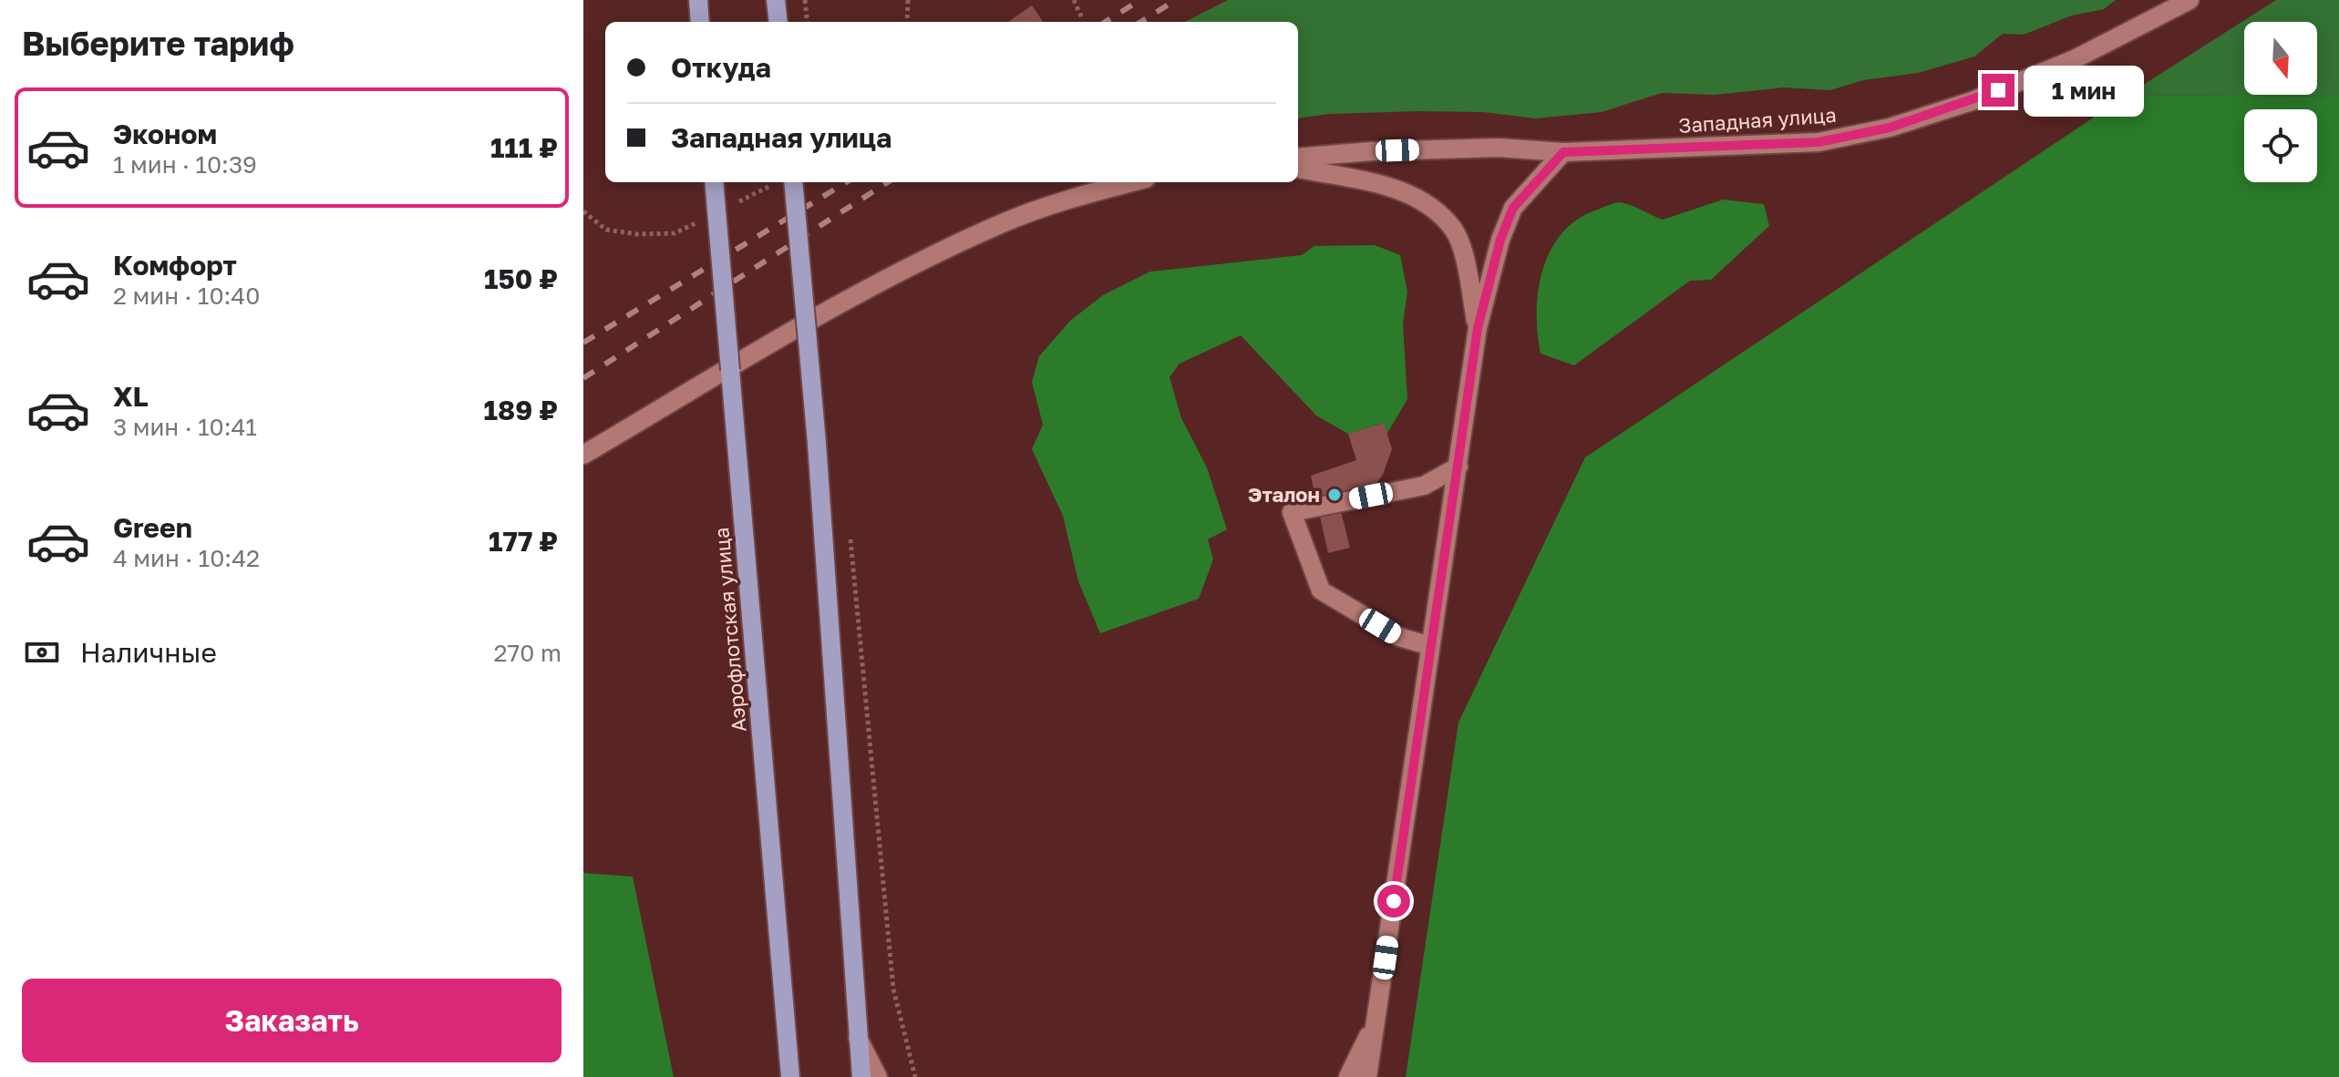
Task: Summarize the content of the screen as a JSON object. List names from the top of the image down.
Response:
{
  "streets": {
    "main road": ["Аэрофлотская улица"],
    "street": ["Западная улица"]
  },
  "places": ["Эталон"],
  "north": "bottom",
  "page": {
    "heading": "Выберите тариф",
    "banner": ["Откуда", "Западная улица"],
    "bubble": "1 мин",
    "list": [
      {
        "name": "Эконом",
        "note": "1 мин · 10:39",
        "value": "111 ₽"
      },
      {
        "name": "Комфорт",
        "note": "2 мин · 10:40",
        "value": "150 ₽"
      },
      {
        "name": "XL",
        "note": "3 мин · 10:41",
        "value": "189 ₽"
      },
      {
        "name": "Green",
        "note": "4 мин · 10:42",
        "value": "177 ₽"
      }
    ],
    "pay": ["Наличные", "270 m"],
    "buttons": "Заказать"
  }
}
